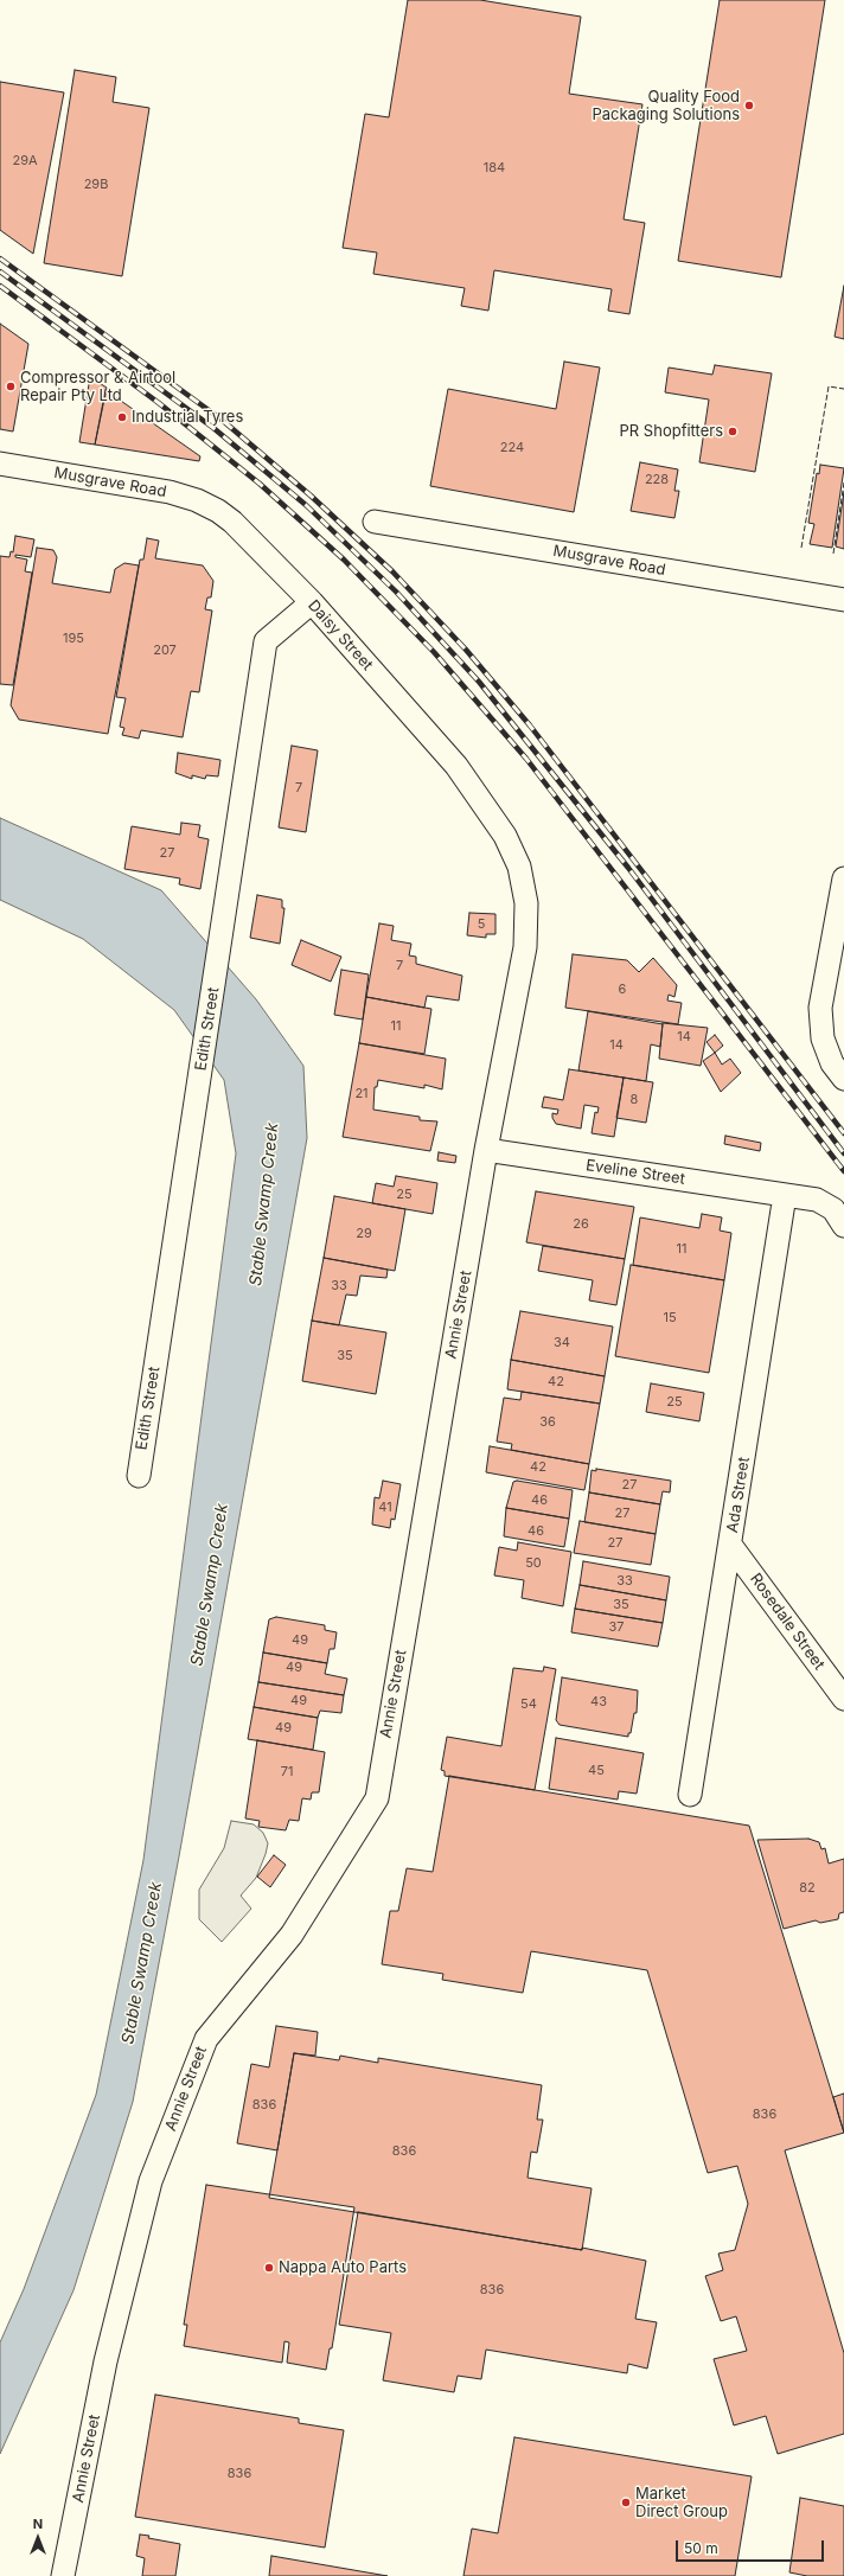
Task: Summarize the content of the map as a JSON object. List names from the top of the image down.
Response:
{
  "streets": {
    "street": [
      "Musgrave Road",
      "Daisy Street",
      "Edith Street",
      "Eveline Street",
      "Annie Street",
      "Ada Street",
      "Rosedale Street"
    ]
  },
  "crossings": [
    ["Musgrave Road", "Daisy Street"],
    ["Daisy Street", "Edith Street"],
    ["Daisy Street", "Annie Street"],
    ["Eveline Street", "Annie Street"],
    ["Eveline Street", "Ada Street"],
    ["Ada Street", "Rosedale Street"]
  ],
  "water": ["Stable Swamp Creek"],
  "places": [
    "Quality Food Packaging Solutions",
    "Compressor & Airtool Repair Pty Ltd",
    "Industrial Tyres",
    "PR Shopfitters",
    "Nappa Auto Parts",
    "Market Direct Group"
  ],
  "house_numbers": [
    "29A",
    "184",
    "29B",
    "224",
    "228",
    "195",
    "207",
    "7",
    "27",
    "5",
    "7",
    "6",
    "11",
    "14",
    "14",
    "21",
    "8",
    "25",
    "26",
    "29",
    "11",
    "33",
    "15",
    "34",
    "35",
    "42",
    "25",
    "36",
    "42",
    "27",
    "46",
    "41",
    "27",
    "46",
    "27",
    "50",
    "33",
    "35",
    "37",
    "49",
    "49",
    "49",
    "43",
    "54",
    "49",
    "45",
    "71",
    "82",
    "836",
    "836",
    "836",
    "836",
    "836"
  ],
  "scale_bar": "50 m",
  "north": "top"
}
